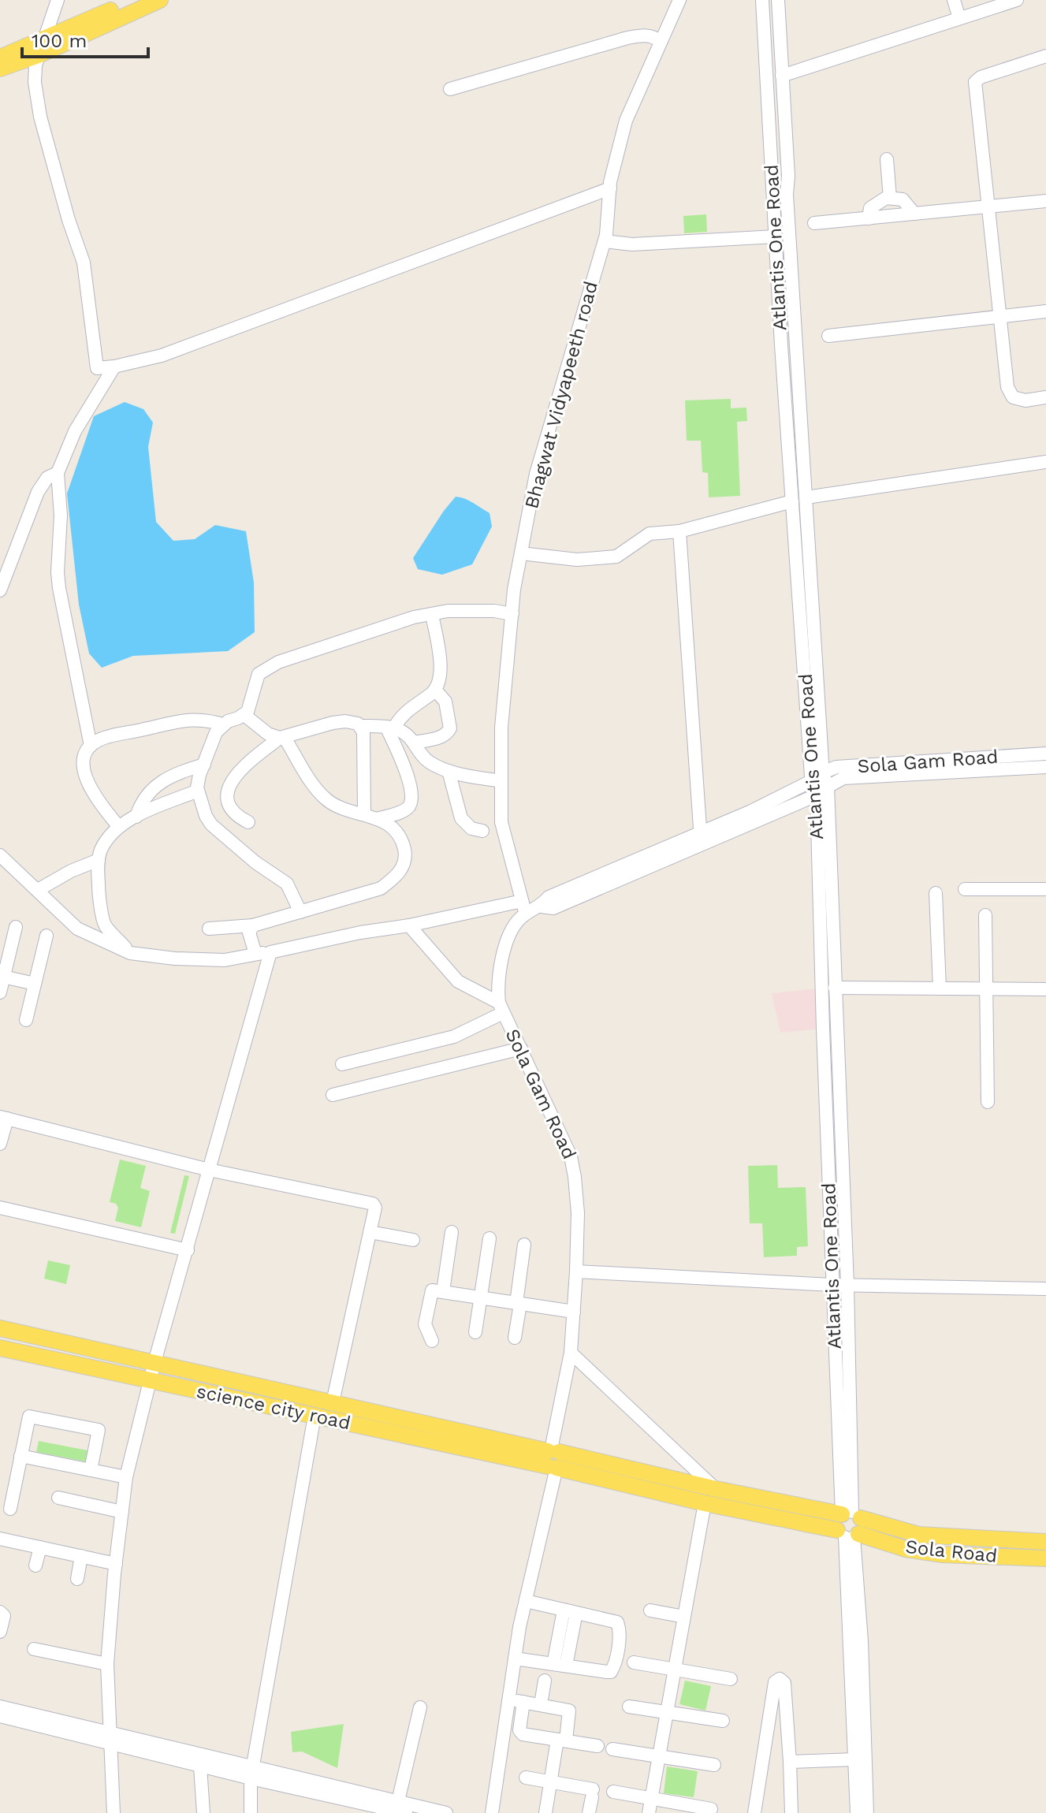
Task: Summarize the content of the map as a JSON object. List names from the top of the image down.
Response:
{
  "streets": {
    "main road": ["science city road", "Sola Road"],
    "street": ["Atlantis One Road", "Bhagwat Vidyapeeth road", "Sola Gam Road"]
  },
  "crossings": [
    ["Atlantis One Road", "Sola Gam Road"],
    ["Atlantis One Road", "science city road"],
    ["Atlantis One Road", "Sola Road"],
    ["Bhagwat Vidyapeeth road", "Sola Gam Road"],
    ["Sola Gam Road", "science city road"],
    ["science city road", "Sola Road"]
  ],
  "scale_bar": "100 m"
}
